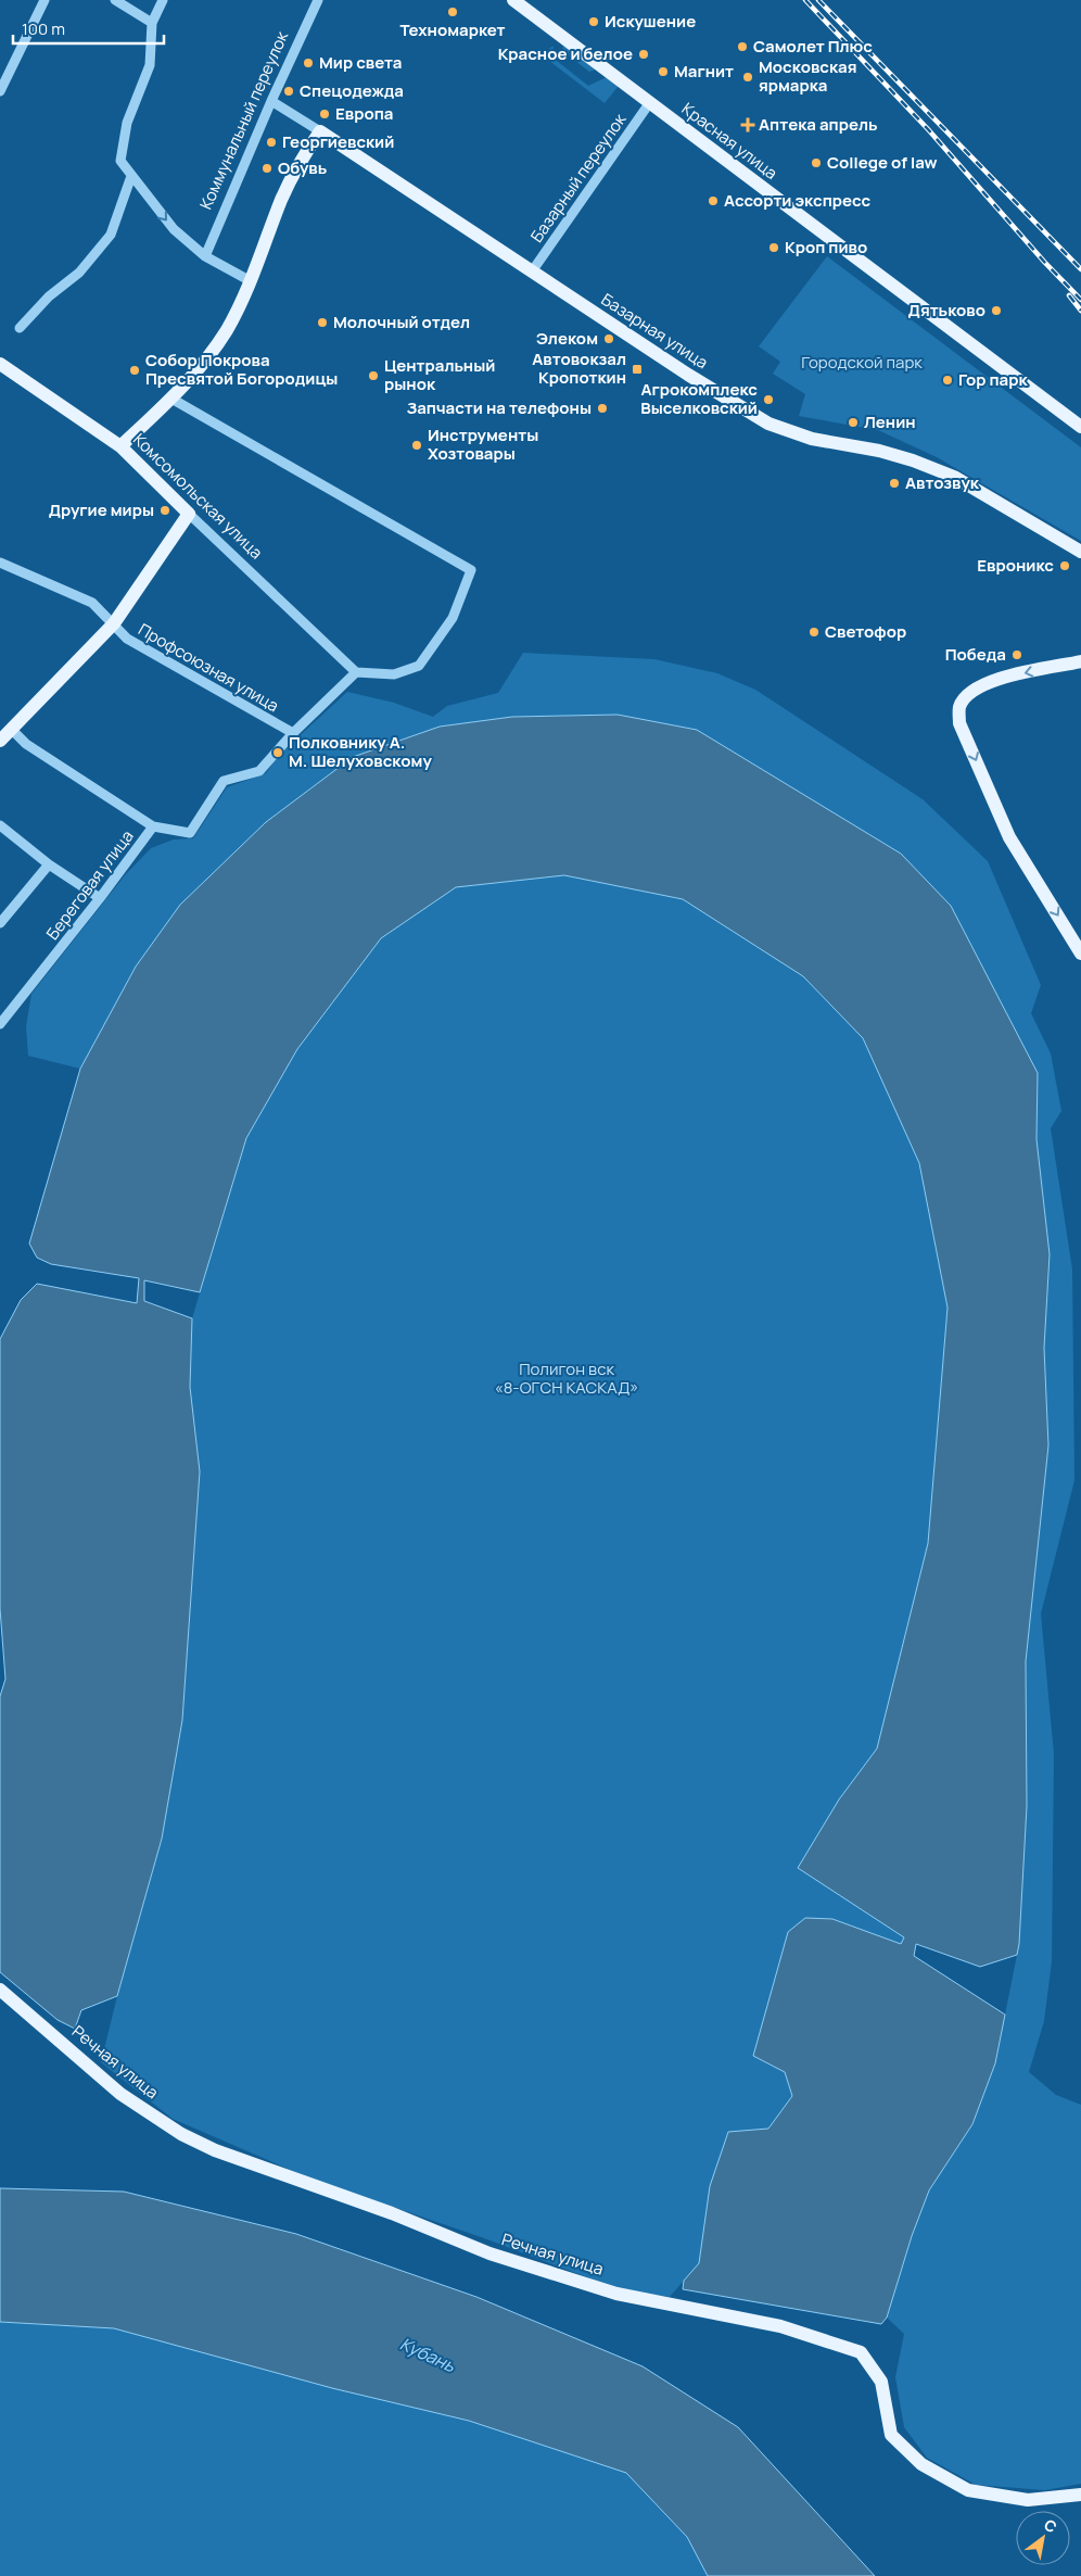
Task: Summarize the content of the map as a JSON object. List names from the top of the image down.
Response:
{
  "streets": {
    "main road": [
      "Красная улица",
      "Базарная улица",
      "Комсомольская улица",
      "Речная улица"
    ],
    "street": [
      "Коммунальный переулок",
      "Базарный переулок",
      "Профсоюзная улица",
      "Береговая улица"
    ]
  },
  "crossings": [
    ["Коммунальный переулок", "Базарная улица"],
    ["Красная улица", "Базарный переулок"],
    ["Базарный переулок", "Базарная улица"],
    ["Комсомольская улица", "Береговая улица"],
    ["Профсоюзная улица", "Береговая улица"]
  ],
  "water": ["Кубань"],
  "parks": ["Городской парк", "Полигон вск «8-ОГСН КАСКАД»"],
  "places": {
    "other": [
      "Техномаркет",
      "Искушение",
      "Самолет Плюс",
      "Красное и белое",
      "Мир света",
      "Магнит",
      "Московская ярмарка",
      "Спецодежда",
      "Европа",
      "Георгиевский",
      "College of law",
      "Обувь",
      "Ассорти экспресс",
      "Кроп пиво",
      "Дятьково",
      "Молочный отдел",
      "Элеком",
      "Собор Покрова Пресвятой Богородицы",
      "Центральный рынок",
      "Гор парк",
      "Агрокомплекс Выселковский",
      "Запчасти на телефоны",
      "Ленин",
      "Инструменты Хозтовары",
      "Автозвук",
      "Другие миры",
      "Евроникс",
      "Светофор",
      "Победа",
      "Полковнику А. М. Шелуховскому"
    ],
    "health": ["Аптека апрель"],
    "transit": ["Автовокзал Кропоткин"]
  },
  "scale_bar": "100 m",
  "north": "top right"
}
